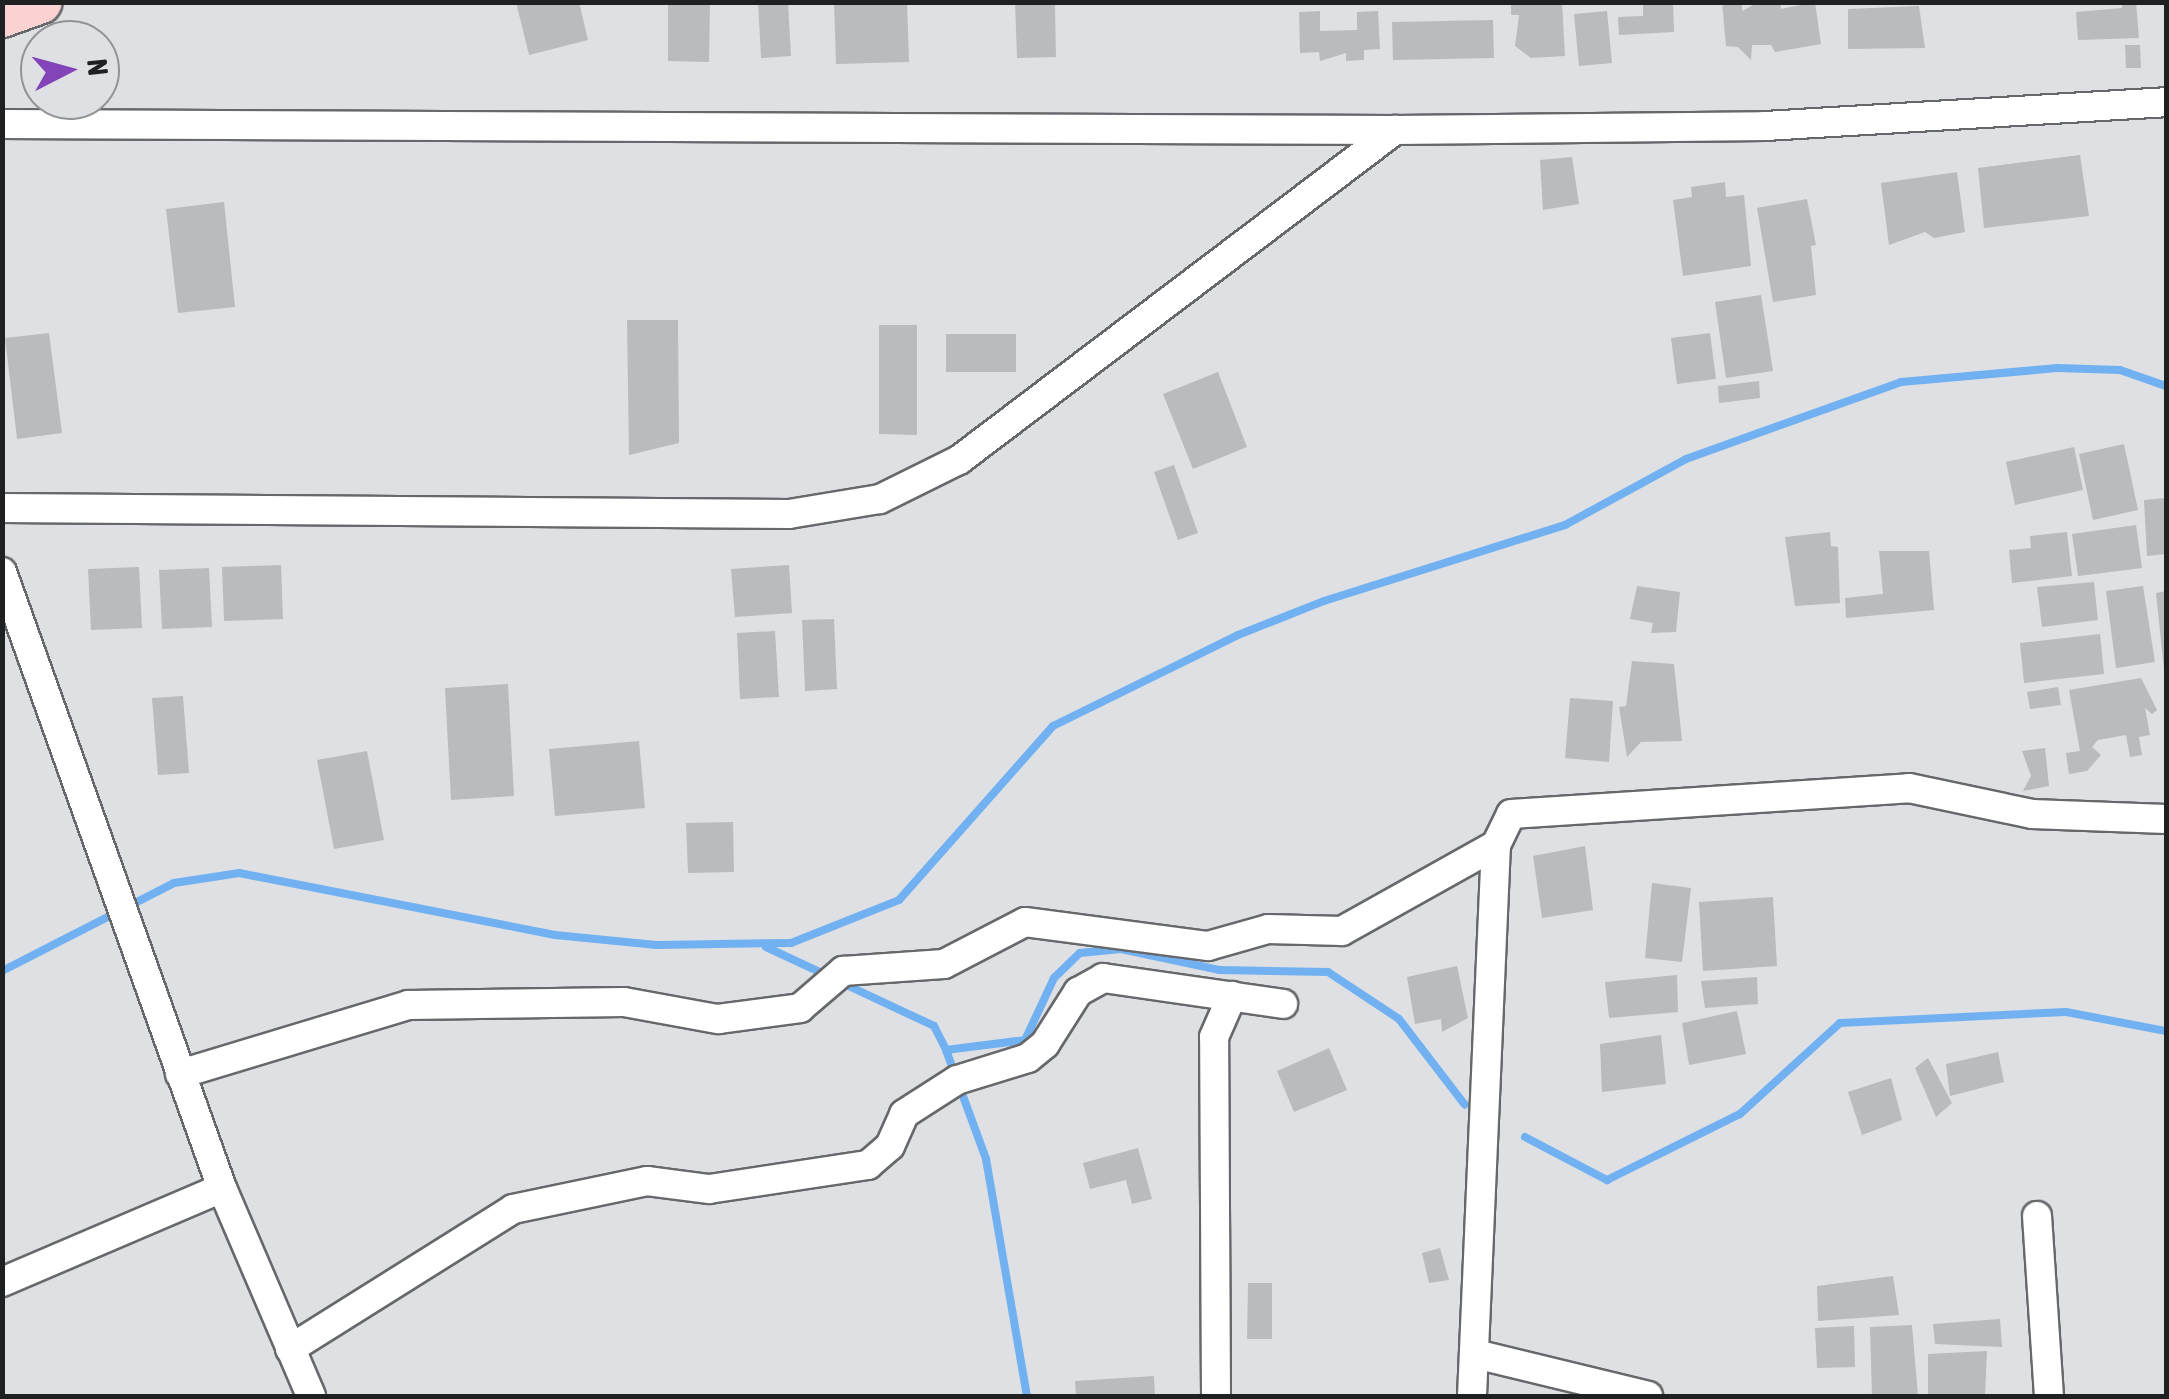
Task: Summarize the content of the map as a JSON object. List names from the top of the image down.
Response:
{
  "north": "right"
}
